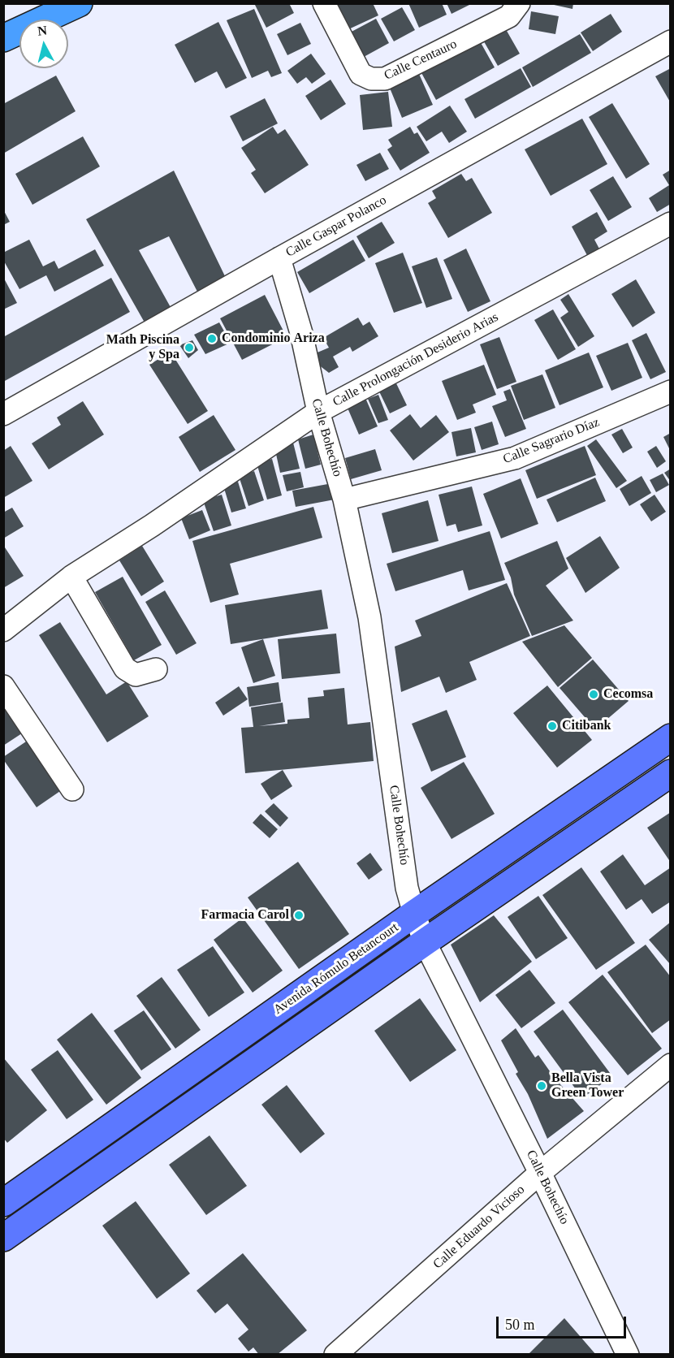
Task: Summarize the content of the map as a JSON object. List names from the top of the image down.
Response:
{
  "streets": {
    "main road": ["Avenida Rómulo Betancourt"],
    "street": [
      "Calle Centauro",
      "Calle Gaspar Polanco",
      "Calle Prolongación Desiderio Arias",
      "Calle Bohechío",
      "Calle Sagrario Díaz",
      "Calle Eduardo Vicioso"
    ]
  },
  "crossings": [
    ["Calle Gaspar Polanco", "Calle Bohechío"],
    ["Calle Prolongación Desiderio Arias", "Calle Bohechío"],
    ["Calle Bohechío", "Calle Sagrario Díaz"],
    ["Calle Bohechío", "Avenida Rómulo Betancourt"],
    ["Calle Bohechío", "Calle Eduardo Vicioso"]
  ],
  "places": [
    "Condominio Ariza",
    "Math Piscina y Spa",
    "Cecomsa",
    "Citibank",
    "Farmacia Carol",
    "Bella Vista Green Tower"
  ],
  "scale_bar": "50 m",
  "north": "top"
}
